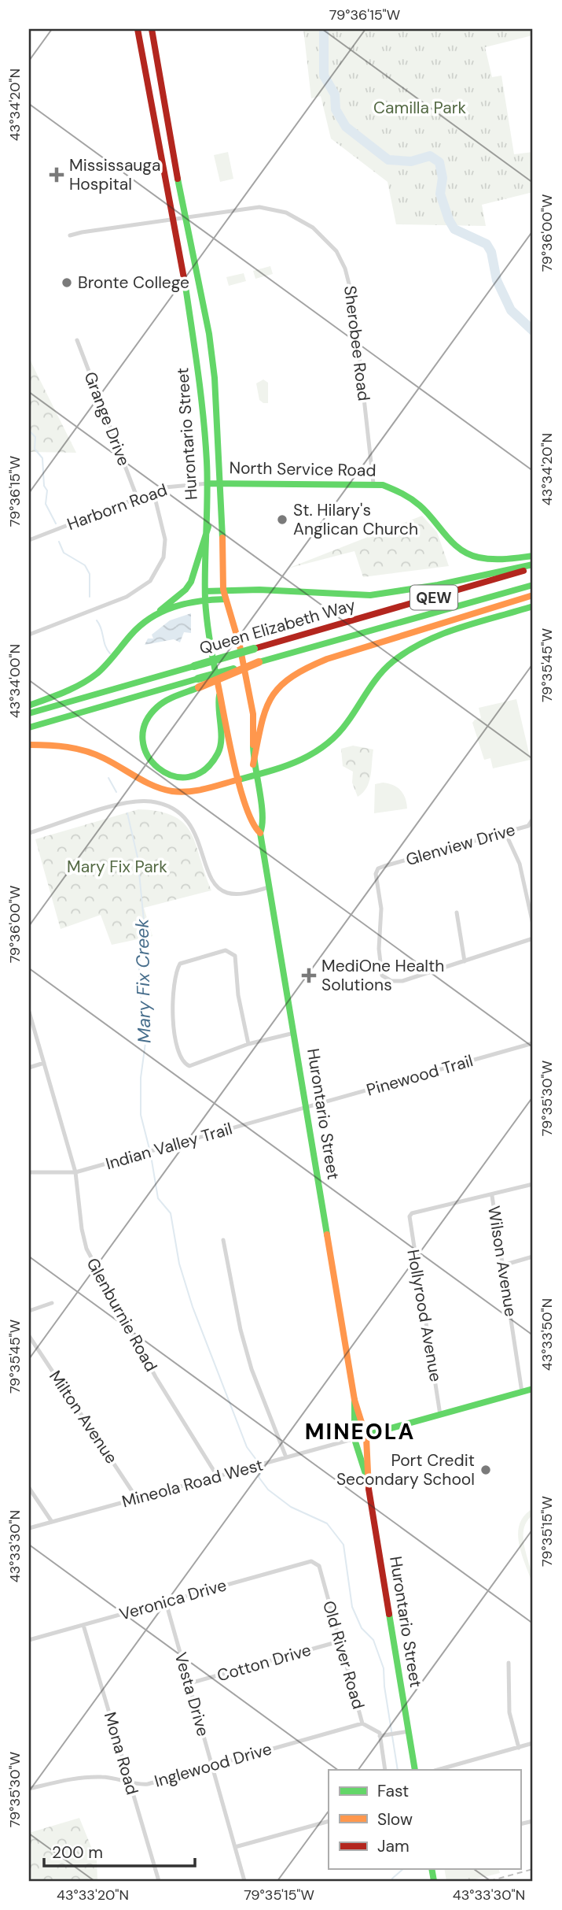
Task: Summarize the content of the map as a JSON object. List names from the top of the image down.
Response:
{
  "streets": {
    "main road": [
      "Hurontario Street",
      "North Service Road",
      "QEW",
      "Queen Elizabeth Way"
    ],
    "street": [
      "Sherobee Road",
      "Grange Drive",
      "Harborn Road",
      "Glenview Drive",
      "Pinewood Trail",
      "Indian Valley Trail",
      "Wilson Avenue",
      "Glenburnie Road",
      "Hollyrood Avenue",
      "Milton Avenue",
      "Mineola Road West",
      "Veronica Drive",
      "Old River Road",
      "Cotton Drive",
      "Vesta Drive",
      "Mona Road",
      "Inglewood Drive"
    ]
  },
  "crossings": [
    ["Sherobee Road", "Hurontario Street"],
    ["Sherobee Road", "North Service Road"],
    ["Grange Drive", "Harborn Road"],
    ["Hurontario Street", "North Service Road"],
    ["Hurontario Street", "Harborn Road"],
    ["Hurontario Street", "Pinewood Trail"],
    ["Hurontario Street", "Indian Valley Trail"],
    ["Hurontario Street", "Mineola Road West"],
    ["North Service Road", "Harborn Road"],
    ["Pinewood Trail", "Indian Valley Trail"],
    ["Indian Valley Trail", "Glenburnie Road"],
    ["Wilson Avenue", "Hollyrood Avenue"],
    ["Glenburnie Road", "Mineola Road West"],
    ["Milton Avenue", "Mineola Road West"],
    ["Veronica Drive", "Old River Road"],
    ["Veronica Drive", "Vesta Drive"],
    ["Veronica Drive", "Mona Road"],
    ["Old River Road", "Cotton Drive"],
    ["Old River Road", "Inglewood Drive"],
    ["Cotton Drive", "Vesta Drive"],
    ["Vesta Drive", "Inglewood Drive"],
    ["Mona Road", "Inglewood Drive"]
  ],
  "districts": ["MINEOLA"],
  "water": ["Mary Fix Creek"],
  "parks": ["Camilla Park", "Mary Fix Park"],
  "places": {
    "health": ["Mississauga Hospital", "MediOne Health Solutions"],
    "other": ["Bronte College", "St. Hilary's Anglican Church", "Port Credit Secondary School"]
  },
  "legend": ["Fast", "Slow", "Jam"],
  "scale_bar": "200 m",
  "coordinates": [
    "79°36'15\"W",
    "43°34'20\"N",
    "79°36'00\"W",
    "79°35'45\"W",
    "43°34'00\"N",
    "79°35'30\"W",
    "43°33'50\"N",
    "79°35'15\"W",
    "43°33'30\"N",
    "43°33'20\"N"
  ]
}
